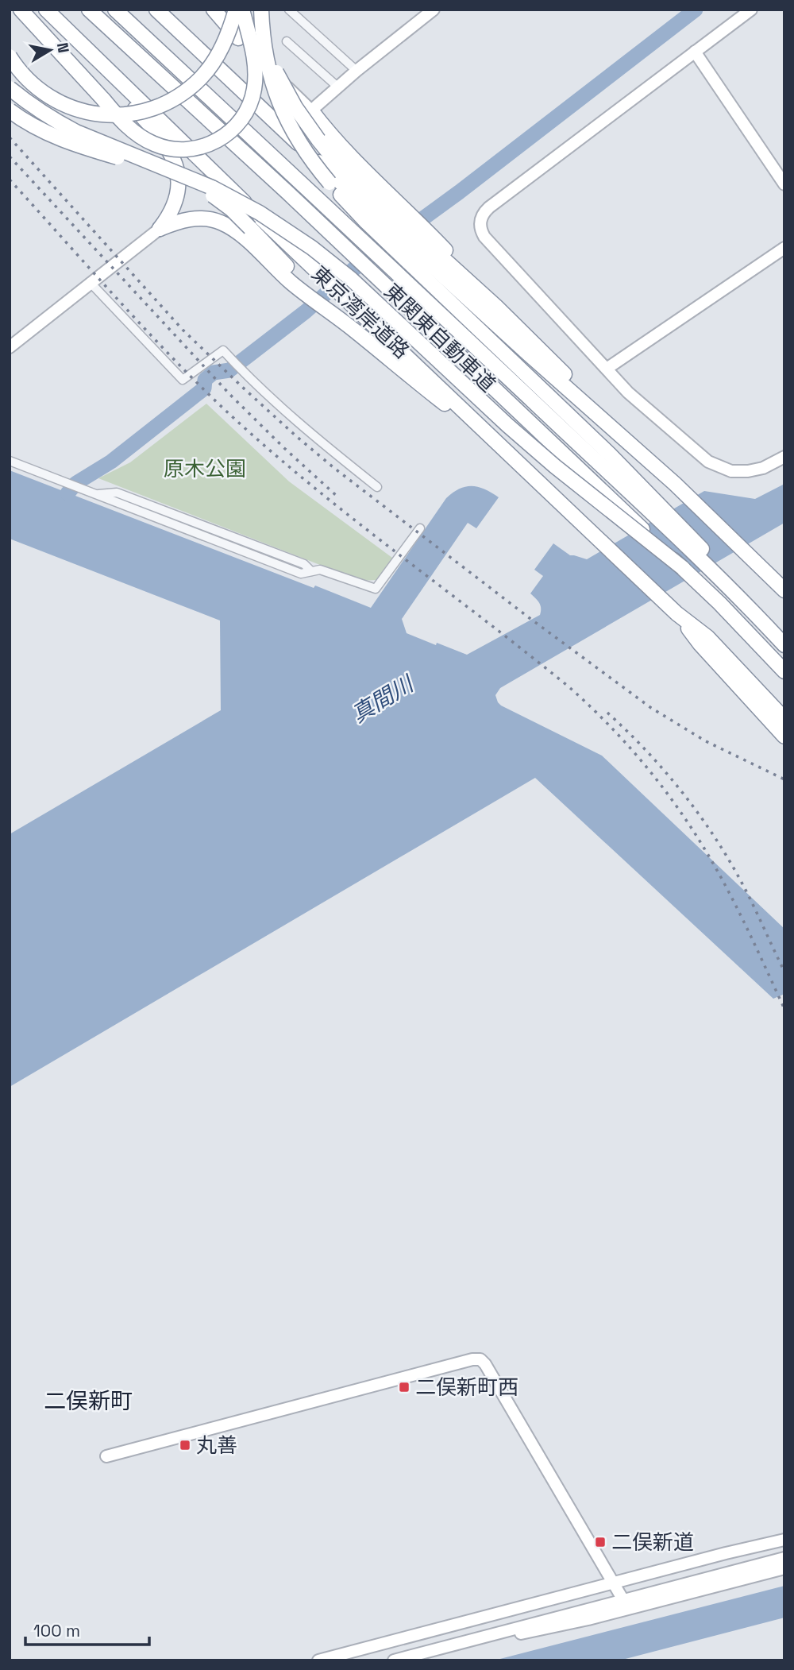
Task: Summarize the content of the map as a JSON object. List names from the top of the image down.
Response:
{
  "streets": {
    "highway": ["東京湾岸道路", "東関東自動車道"]
  },
  "districts": ["二俣新町"],
  "water": ["真間川"],
  "parks": ["原木公園"],
  "places": {
    "transit": ["二俣新町西", "丸善", "二俣新道"]
  },
  "scale_bar": "100 m",
  "north": "right"
}
